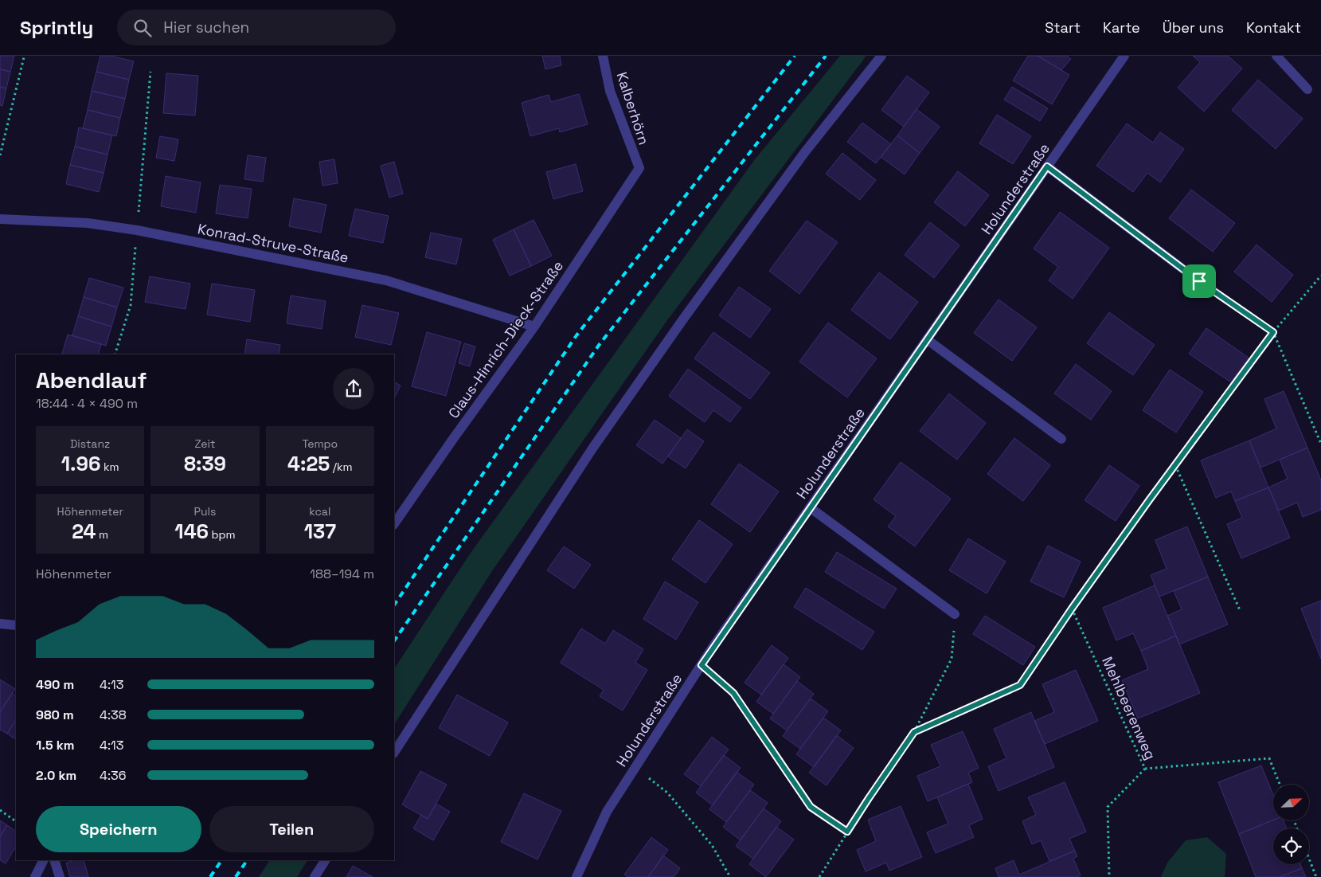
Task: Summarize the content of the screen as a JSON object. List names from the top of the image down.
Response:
{
  "streets": {
    "street": [
      "Kalberhörn",
      "Holunderstraße",
      "Konrad-Struve-Straße",
      "Claus-Hinrich-Dieck-Straße"
    ],
    "path": ["Mehlbeerenweg"]
  },
  "crossings": [
    ["Kalberhörn", "Claus-Hinrich-Dieck-Straße"],
    ["Konrad-Struve-Straße", "Claus-Hinrich-Dieck-Straße"]
  ],
  "north": "top right",
  "page": {
    "header": "Sprintly",
    "search": "Hier suchen",
    "nav": [
      "Start",
      "Karte",
      "Über uns",
      "Kontakt"
    ],
    "heading": ["Abendlauf", "18:44 · 4 × 490 m"],
    "stats": [
      ["Distanz", "1.96 km"],
      ["Zeit", "8:39"],
      ["Tempo", "4:25 /km"],
      ["Höhenmeter", "24 m"],
      ["Puls", "146 bpm"],
      ["kcal", "137"]
    ],
    "chart": ["Höhenmeter", "188–194 m"],
    "list": [
      {
        "name": "490 m",
        "note": "4:13"
      },
      {
        "name": "980 m",
        "note": "4:38"
      },
      {
        "name": "1.5 km",
        "note": "4:13"
      },
      {
        "name": "2.0 km",
        "note": "4:36"
      }
    ],
    "buttons": ["Speichern", "Teilen"]
  }
}
